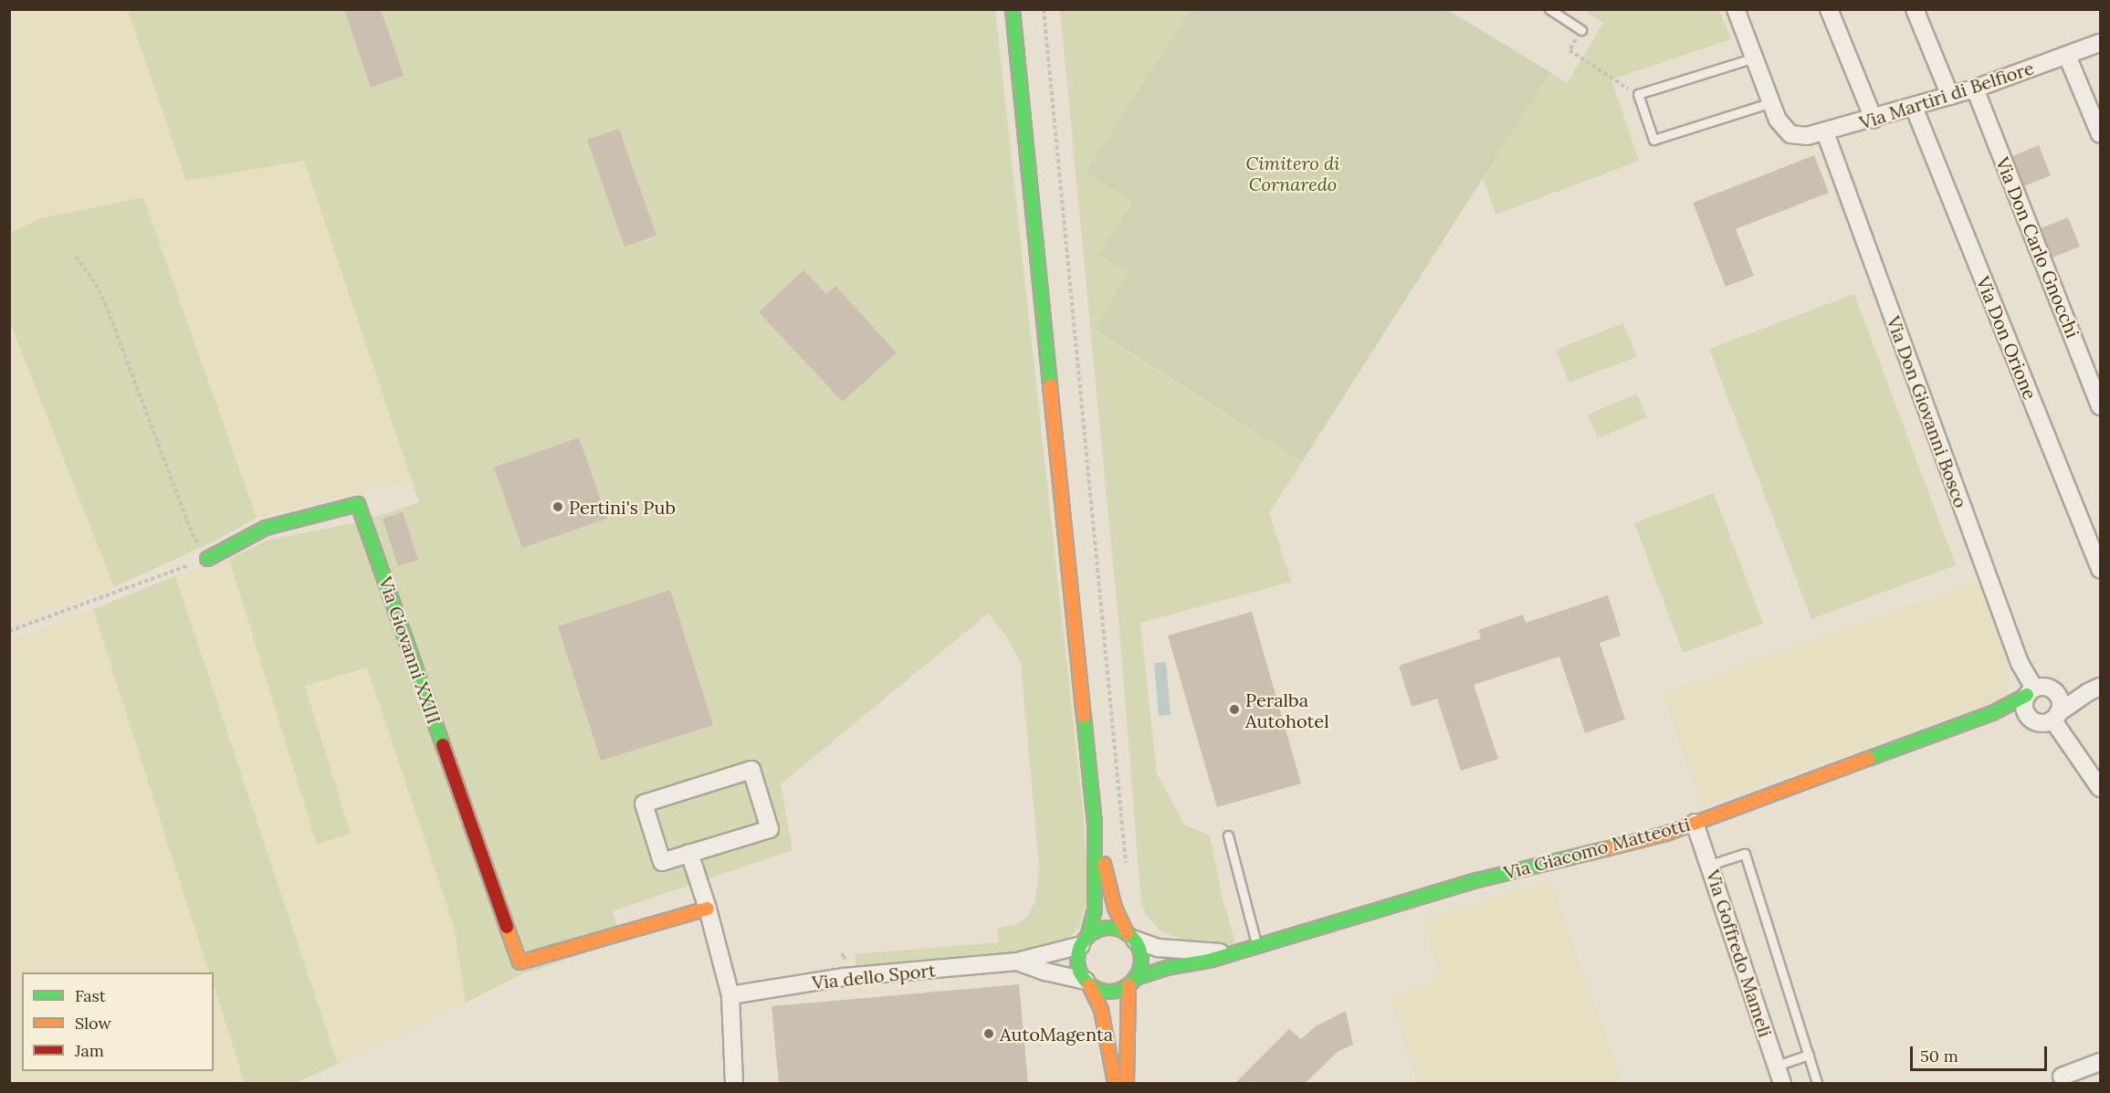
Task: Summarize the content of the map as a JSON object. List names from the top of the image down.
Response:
{
  "streets": {
    "street": [
      "Via Martiri di Belfiore",
      "Via Don Carlo Gnocchi",
      "Via Don Orione",
      "Via Don Giovanni Bosco",
      "Via Giovanni XXIII",
      "Via Giacomo Matteotti",
      "Via Goffredo Mameli",
      "Via dello Sport"
    ]
  },
  "crossings": [
    ["Via Martiri di Belfiore", "Via Don Carlo Gnocchi"],
    ["Via Martiri di Belfiore", "Via Don Orione"],
    ["Via Martiri di Belfiore", "Via Don Giovanni Bosco"],
    ["Via Don Giovanni Bosco", "Via Giacomo Matteotti"],
    ["Via Giacomo Matteotti", "Via Goffredo Mameli"],
    ["Via Giacomo Matteotti", "Via dello Sport"]
  ],
  "parks": ["Cimitero di Cornaredo"],
  "places": ["Pertini's Pub", "Peralba Autohotel", "AutoMagenta"],
  "legend": ["Fast", "Slow", "Jam"],
  "scale_bar": "50 m"
}
